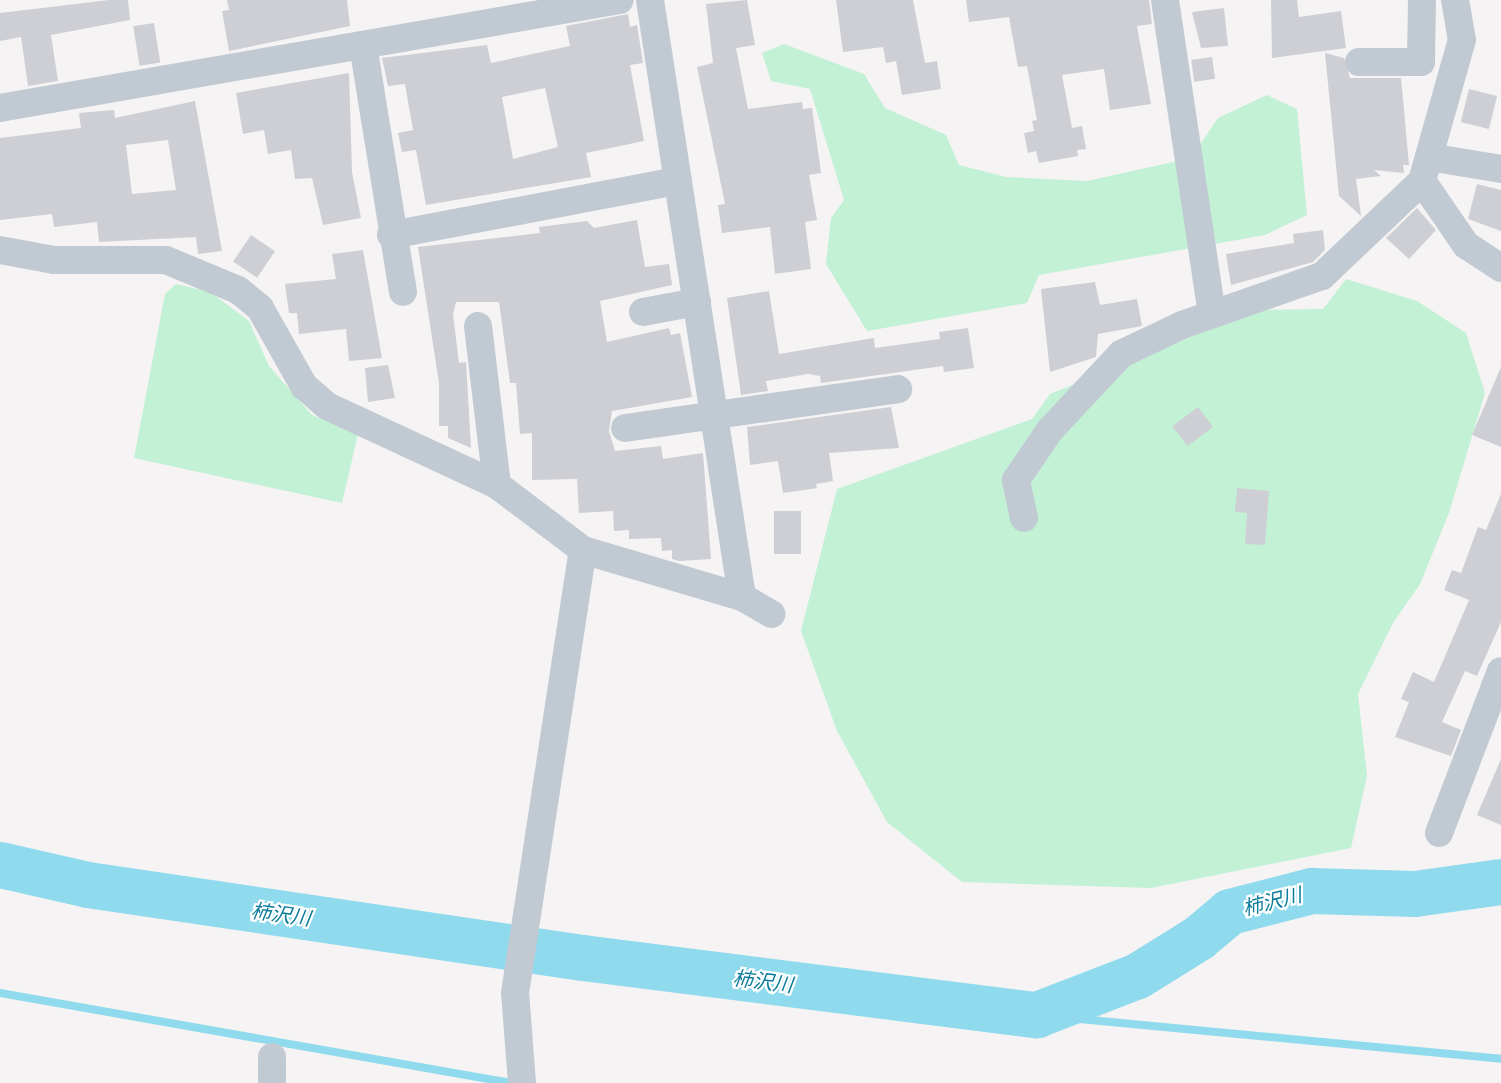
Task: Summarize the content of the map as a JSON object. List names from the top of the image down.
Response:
{
  "water": ["柿沢川"]
}
